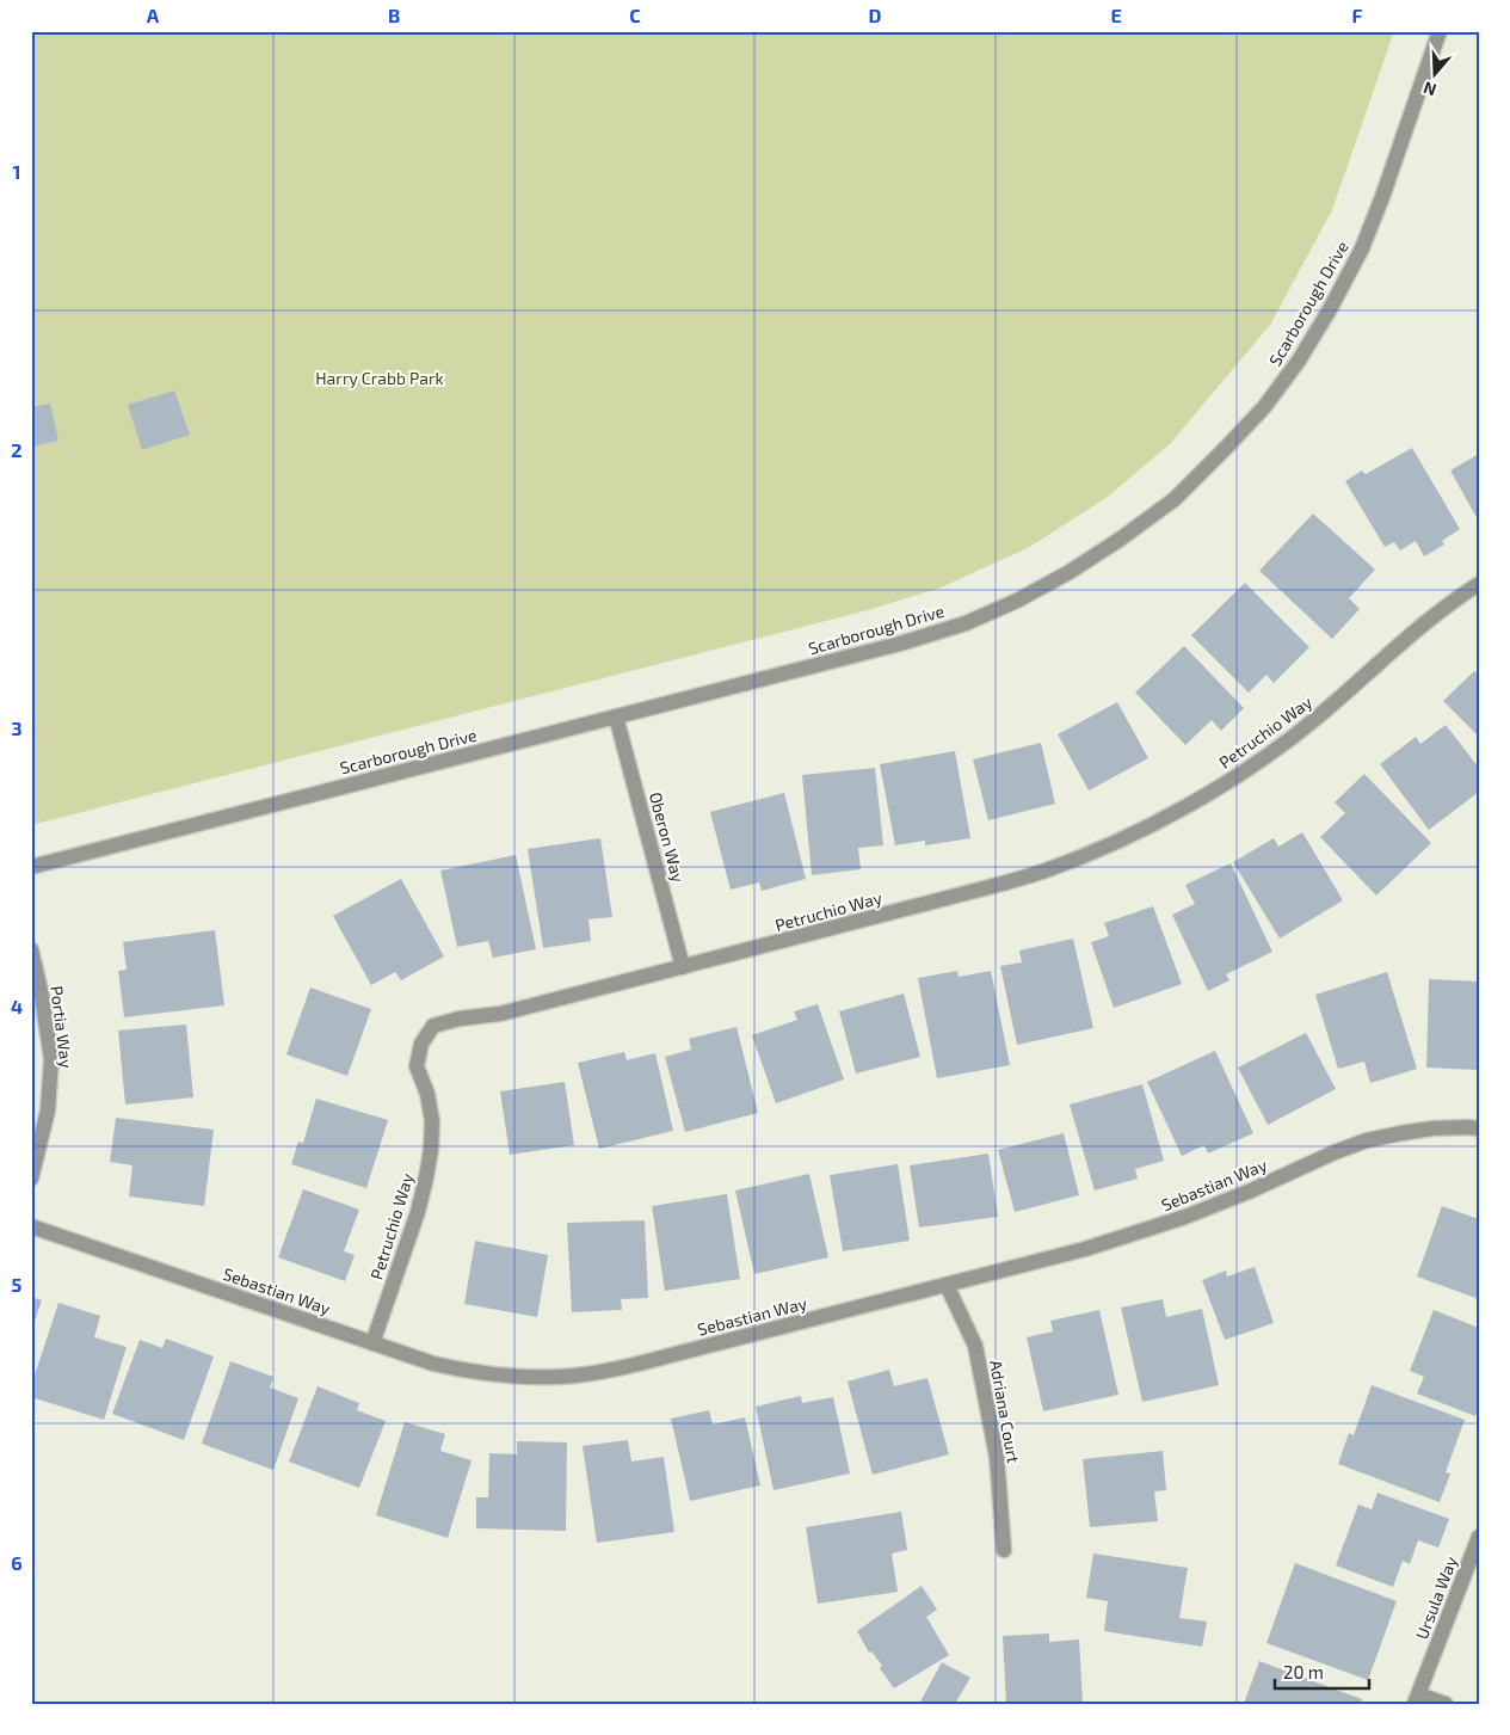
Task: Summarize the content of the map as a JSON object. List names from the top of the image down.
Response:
{
  "streets": {
    "street": [
      "Scarborough Drive",
      "Petruchio Way",
      "Oberon Way",
      "Portia Way",
      "Sebastian Way",
      "Adriana Court",
      "Ursula Way"
    ]
  },
  "crossings": [
    ["Scarborough Drive", "Oberon Way"],
    ["Petruchio Way", "Oberon Way"],
    ["Petruchio Way", "Sebastian Way"],
    ["Sebastian Way", "Adriana Court"]
  ],
  "parks": ["Harry Crabb Park"],
  "scale_bar": "20 m",
  "north": "bottom",
  "grid": {
    "columns": [
      "A",
      "B",
      "C",
      "D",
      "E",
      "F"
    ],
    "rows": [
      "1",
      "2",
      "3",
      "4",
      "5",
      "6"
    ]
  }
}
